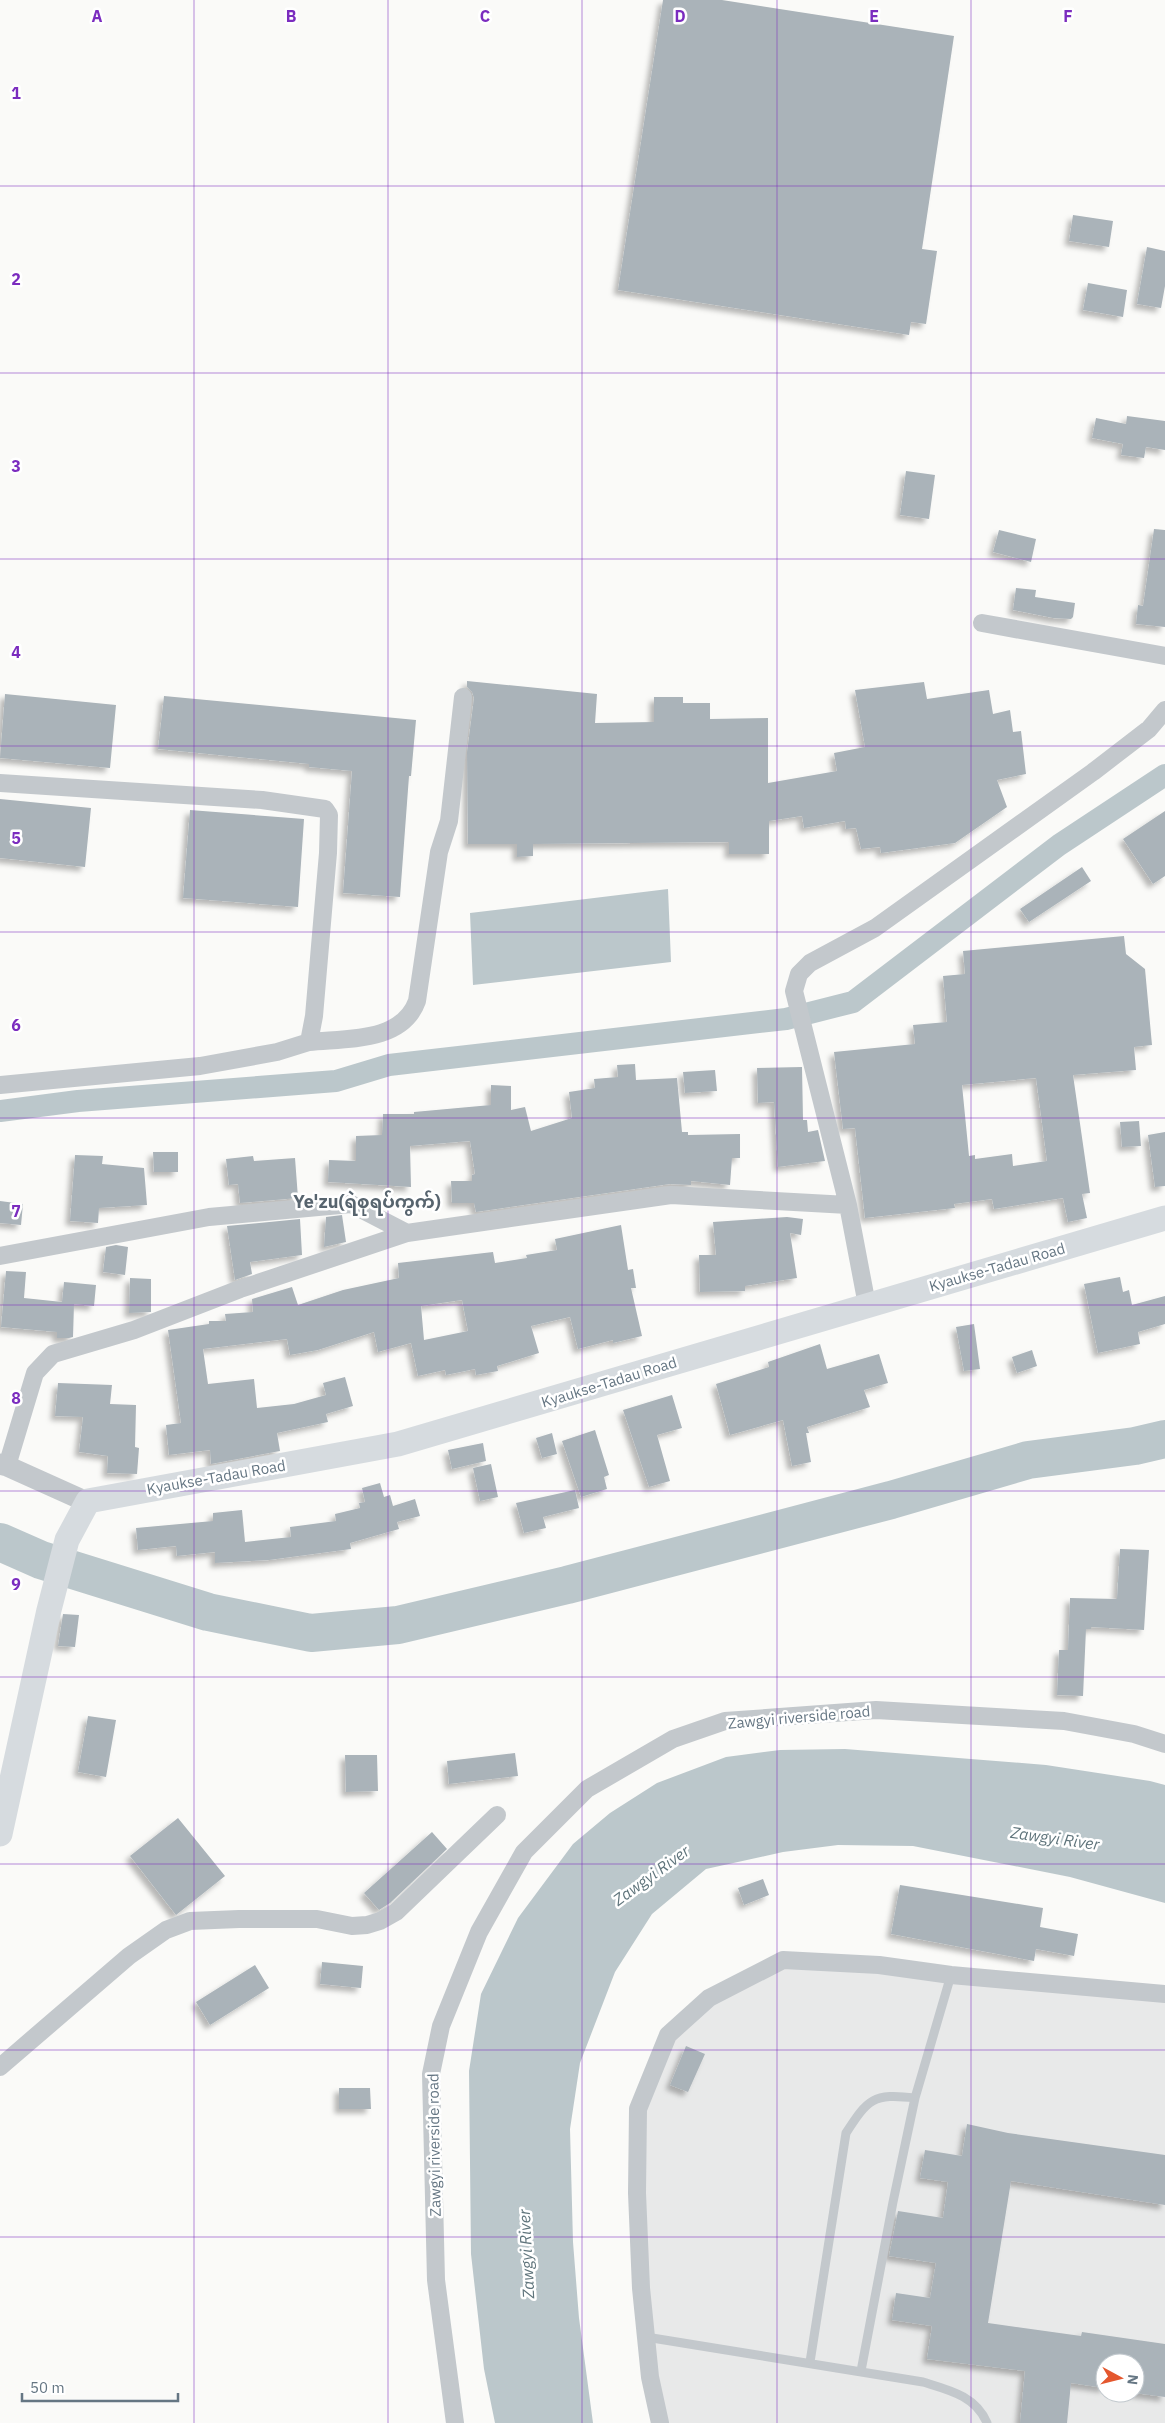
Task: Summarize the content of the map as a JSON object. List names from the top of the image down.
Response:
{
  "streets": {
    "main road": ["Kyaukse-Tadau Road"],
    "street": ["Zawgyi riverside road"]
  },
  "districts": ["Ye'zu(ရဲစုရပ်ကွက်)"],
  "water": ["Zawgyi River"],
  "scale_bar": "50 m",
  "north": "right",
  "grid": {
    "columns": [
      "A",
      "B",
      "C",
      "D",
      "E",
      "F"
    ],
    "rows": [
      "1",
      "2",
      "3",
      "4",
      "5",
      "6",
      "7",
      "8",
      "9"
    ]
  }
}
